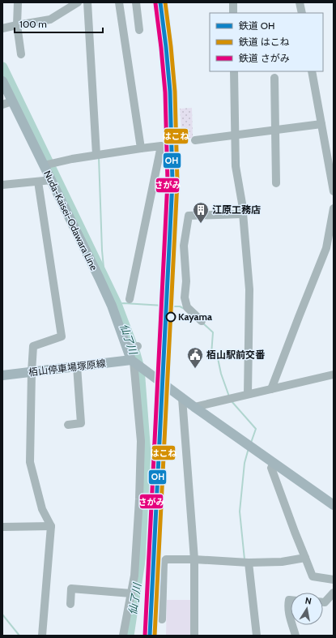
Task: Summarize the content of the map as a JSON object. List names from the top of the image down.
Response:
{
  "streets": {
    "main road": ["Nuda-Kaisei-Odawara Line", "栢山停車場塚原線"]
  },
  "crossings": [
    ["Nuda-Kaisei-Odawara Line", "栢山停車場塚原線"]
  ],
  "water": ["仙了川"],
  "places": {
    "building": ["江原工務店"],
    "other": ["Kayama"],
    "public building": ["栢山駅前交番"]
  },
  "lines": ["rail line OH", "rail line はこね", "rail line さがみ"],
  "legend": ["鉄道 OH", "鉄道 はこね", "鉄道 さがみ"],
  "scale_bar": "100 m",
  "north": "top"
}
